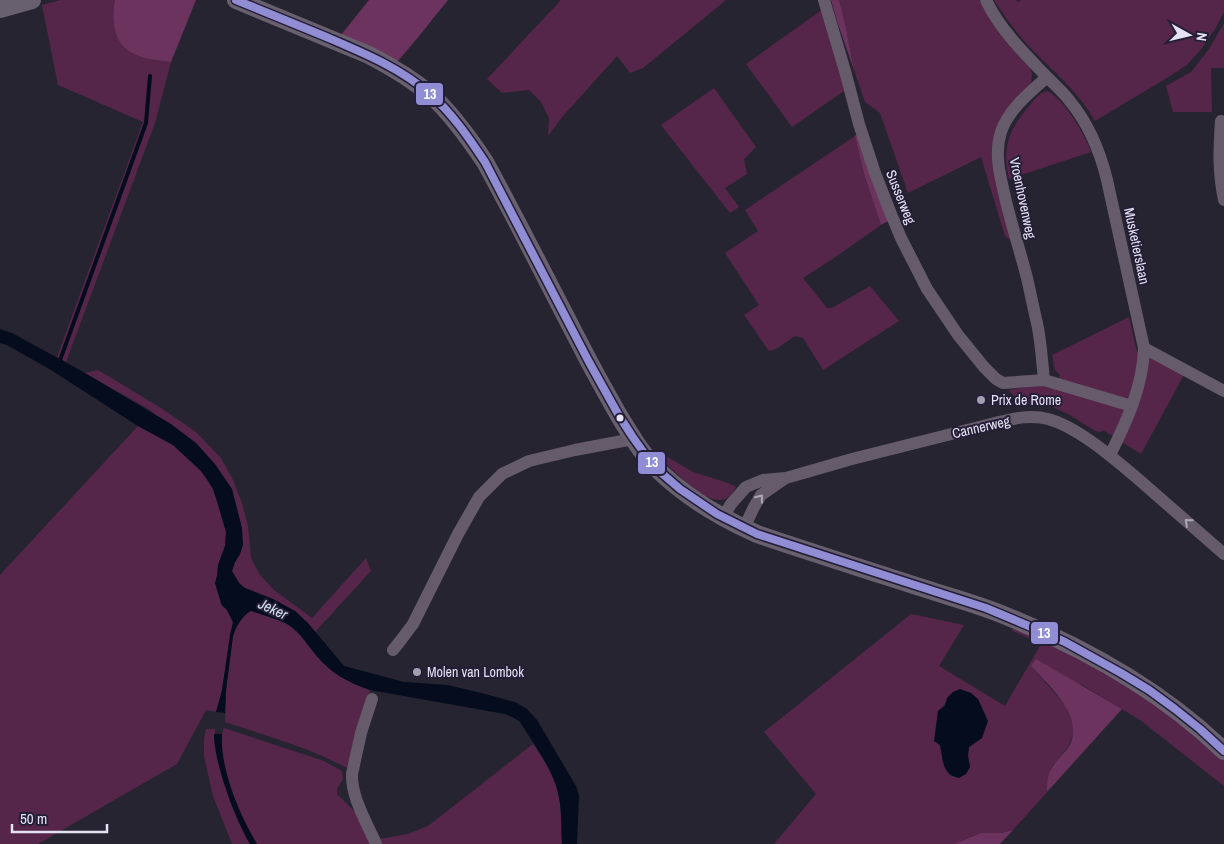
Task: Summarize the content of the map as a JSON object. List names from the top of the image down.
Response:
{
  "streets": {
    "street": [
      "Susserweg",
      "Vroenhovenweg",
      "Musketierslaan",
      "Cannerweg"
    ]
  },
  "crossings": [
    ["Susserweg", "Vroenhovenweg"],
    ["Vroenhovenweg", "Musketierslaan"],
    ["Musketierslaan", "Cannerweg"]
  ],
  "water": ["Jeker"],
  "places": ["Prix de Rome", "Molen van Lombok"],
  "lines": ["transit line 13"],
  "scale_bar": "50 m",
  "north": "right"
}
